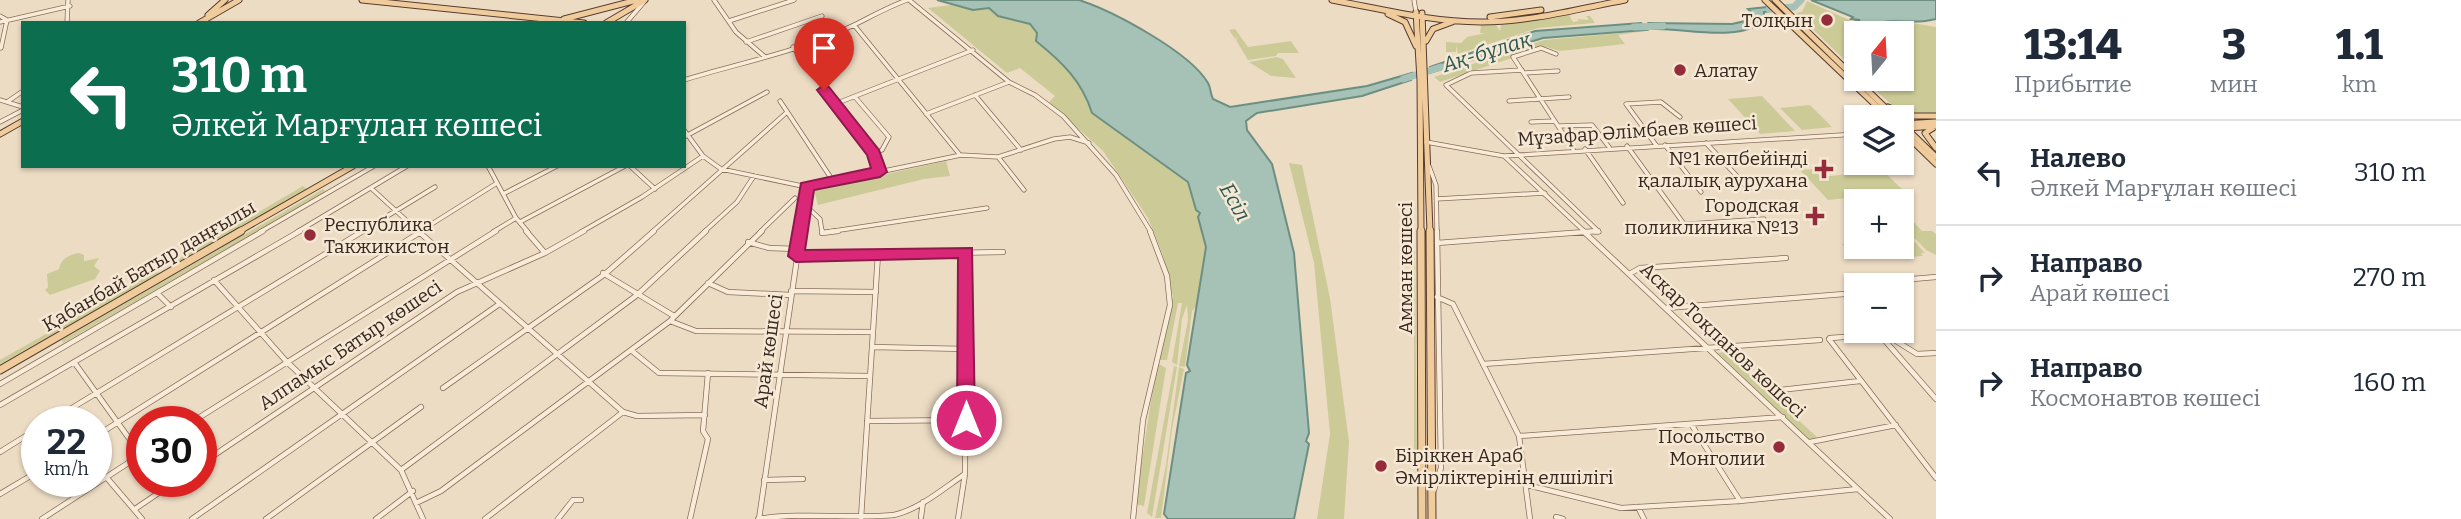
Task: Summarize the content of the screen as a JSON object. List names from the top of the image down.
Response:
{
  "streets": {
    "main road": ["Қабанбай Батыр даңғылы", "Амман көшесі"],
    "street": [
      "Мұзафар Әлімбаев көшесі",
      "Асқар Тоқпанов көшесі",
      "Алпамыс Батыр көшесі",
      "Арай көшесі"
    ]
  },
  "crossings": [
    ["Мұзафар Әлімбаев көшесі", "Амман көшесі"],
    ["Мұзафар Әлімбаев көшесі", "Асқар Тоқпанов көшесі"]
  ],
  "water": ["Ақ-бұлақ", "Есіл"],
  "places": {
    "other": [
      "Толқын",
      "Алатау",
      "Республика Такжикистон",
      "Посольство Монголии",
      "Біріккен Араб Әмірліктерінің елшілігі"
    ],
    "health": ["№1 көпбейінді қалалық аурухана", "Городская поликлиника №13"]
  },
  "north": "top",
  "page": {
    "eta": [
      "13:14",
      "Прибытие",
      "3",
      "мин",
      "1.1",
      "km"
    ],
    "map_buttons": ["+", "−"],
    "turn": ["310 m", "Әлкей Марғұлан көшесі"],
    "list": [
      {
        "name": "Налево",
        "note": "Әлкей Марғұлан көшесі",
        "value": "310 m"
      },
      {
        "name": "Направо",
        "note": "Арай көшесі",
        "value": "270 m"
      },
      {
        "name": "Направо",
        "note": "Космонавтов көшесі",
        "value": "160 m"
      }
    ],
    "speed": "22 km/h",
    "limit": "30"
  }
}
